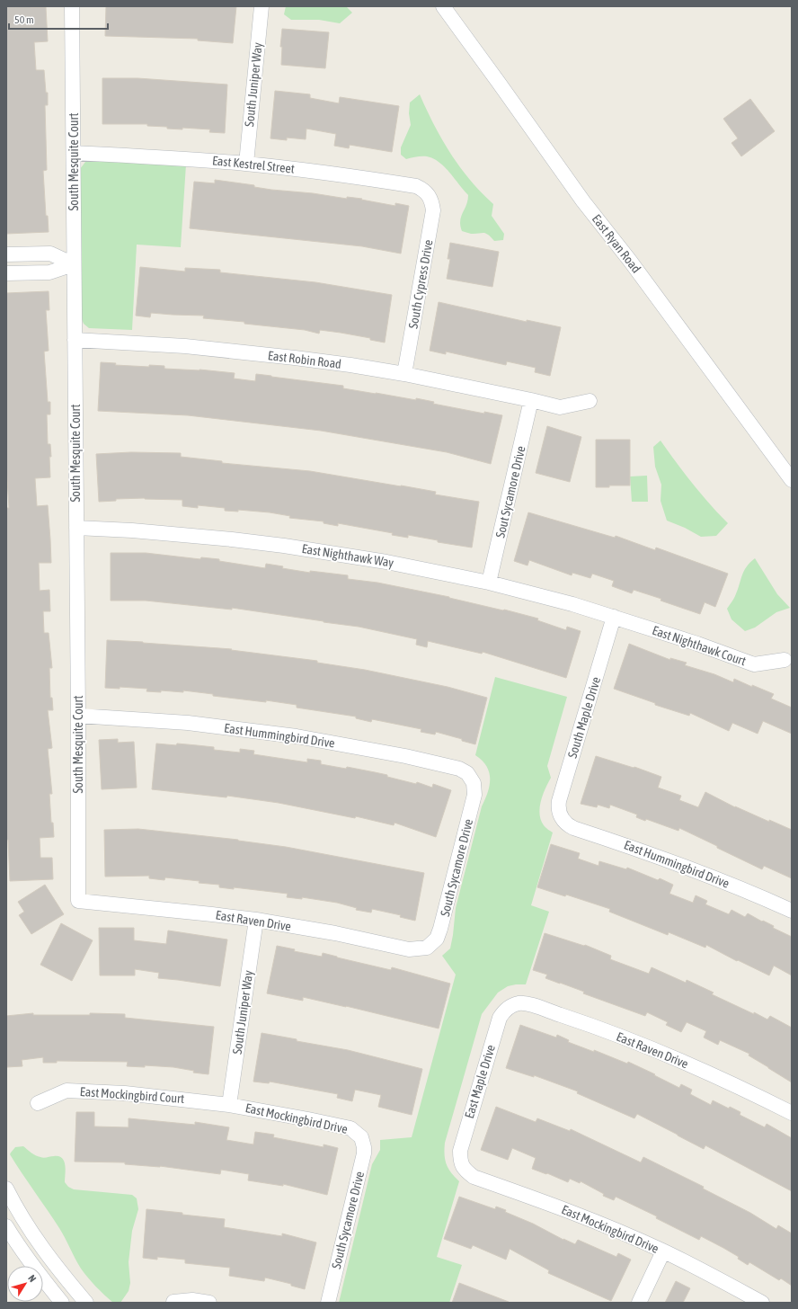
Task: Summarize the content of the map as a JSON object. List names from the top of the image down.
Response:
{
  "streets": {
    "street": [
      "South Juniper Way",
      "South Mesquite Court",
      "East Kestrel Street",
      "East Ryan Road",
      "South Cypress Drive",
      "East Robin Road",
      "Sout Sycamore Drive",
      "East Nighthawk Way",
      "East Nighthawk Court",
      "South Maple Drive",
      "East Hummingbird Drive",
      "South Sycamore Drive",
      "East Raven Drive",
      "East Maple Drive",
      "East Mockingbird Court",
      "East Mockingbird Drive"
    ]
  },
  "crossings": [
    ["South Juniper Way", "East Kestrel Street"],
    ["South Juniper Way", "East Raven Drive"],
    ["South Juniper Way", "East Mockingbird Court"],
    ["South Juniper Way", "East Mockingbird Drive"],
    ["South Mesquite Court", "East Kestrel Street"],
    ["South Mesquite Court", "East Robin Road"],
    ["South Mesquite Court", "East Nighthawk Way"],
    ["South Mesquite Court", "East Hummingbird Drive"],
    ["South Mesquite Court", "East Raven Drive"],
    ["East Kestrel Street", "South Cypress Drive"],
    ["South Cypress Drive", "East Robin Road"],
    ["East Robin Road", "Sout Sycamore Drive"],
    ["Sout Sycamore Drive", "East Nighthawk Way"],
    ["East Nighthawk Way", "East Nighthawk Court"],
    ["East Nighthawk Way", "South Maple Drive"],
    ["East Nighthawk Court", "South Maple Drive"],
    ["South Maple Drive", "East Hummingbird Drive"],
    ["East Hummingbird Drive", "South Sycamore Drive"],
    ["South Sycamore Drive", "East Raven Drive"],
    ["South Sycamore Drive", "East Mockingbird Drive"],
    ["East Raven Drive", "East Maple Drive"],
    ["East Maple Drive", "East Mockingbird Drive"],
    ["East Mockingbird Court", "East Mockingbird Drive"]
  ],
  "scale_bar": "50 m",
  "north": "top right"
}
